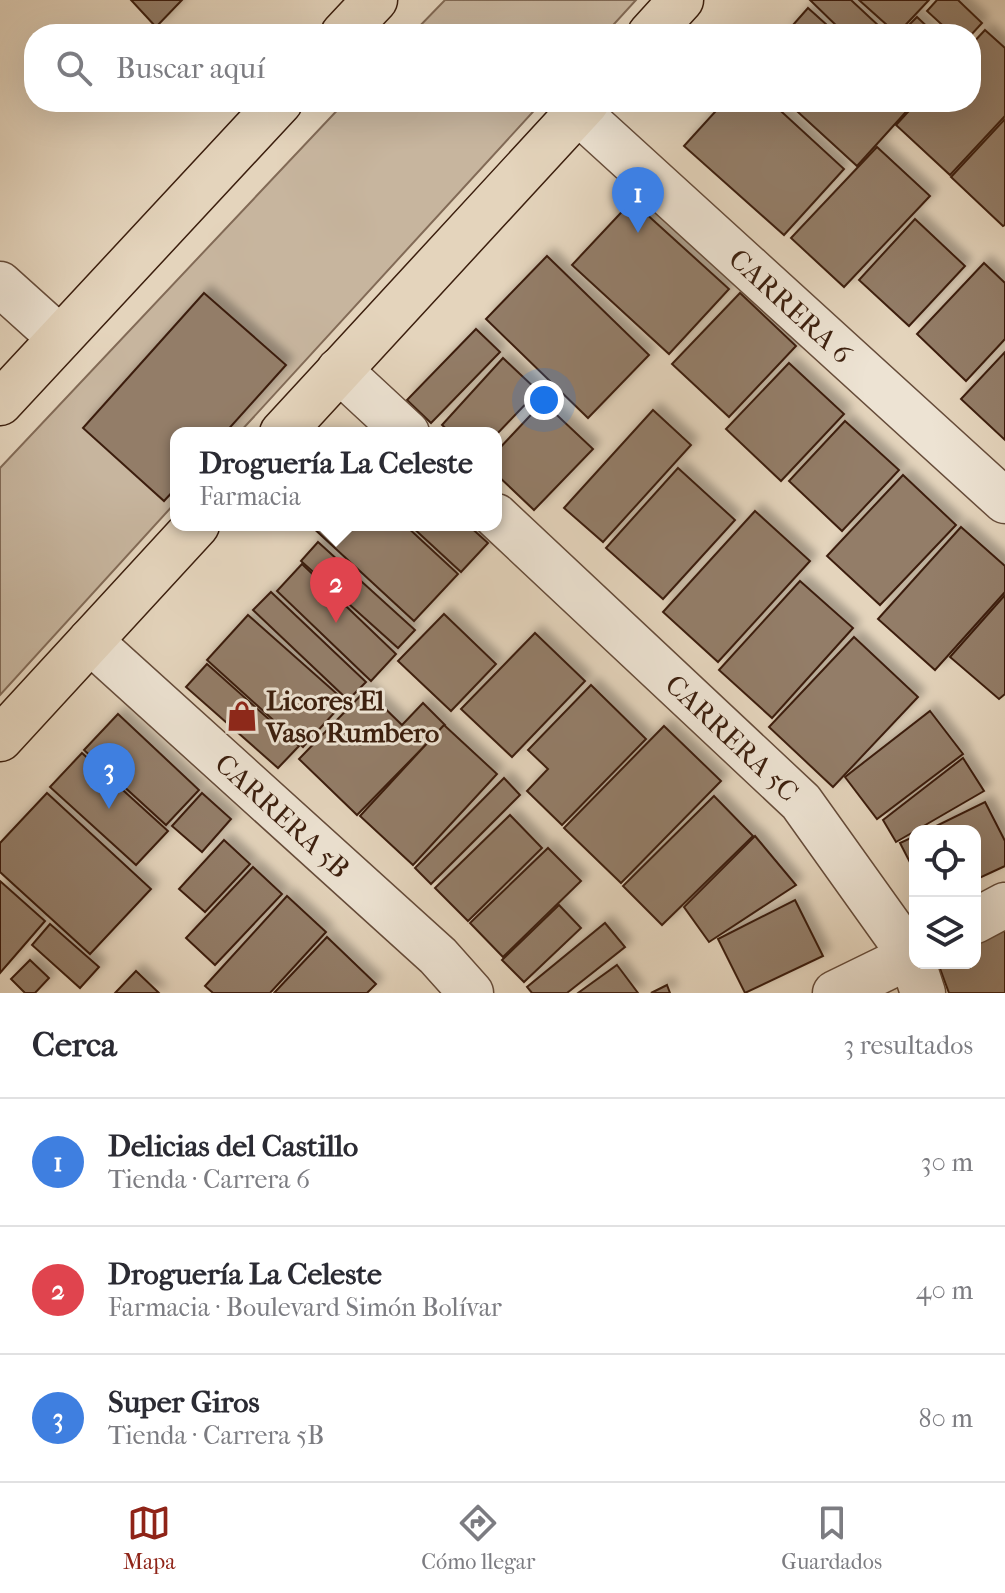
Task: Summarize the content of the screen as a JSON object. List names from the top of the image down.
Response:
{
  "streets": {
    "street": ["CARRERA 6", "CARRERA 5C", "CARRERA 5B"]
  },
  "places": {
    "shop": ["Licores El Vaso Rumbero"]
  },
  "page": {
    "search": "Buscar aquí",
    "pins": ["1", "2", "3"],
    "popup": ["Droguería La Celeste", "Farmacia"],
    "heading": ["Cerca", "3 resultados"],
    "list": [
      {
        "mark": "1",
        "name": "Delicias del Castillo",
        "note": "Tienda · Carrera 6",
        "value": "30 m"
      },
      {
        "mark": "2",
        "name": "Droguería La Celeste",
        "note": "Farmacia · Boulevard Simón Bolívar",
        "value": "40 m"
      },
      {
        "mark": "3",
        "name": "Super Giros",
        "note": "Tienda · Carrera 5B",
        "value": "80 m"
      }
    ],
    "nav": ["Mapa", "Cómo llegar", "Guardados"]
  }
}
